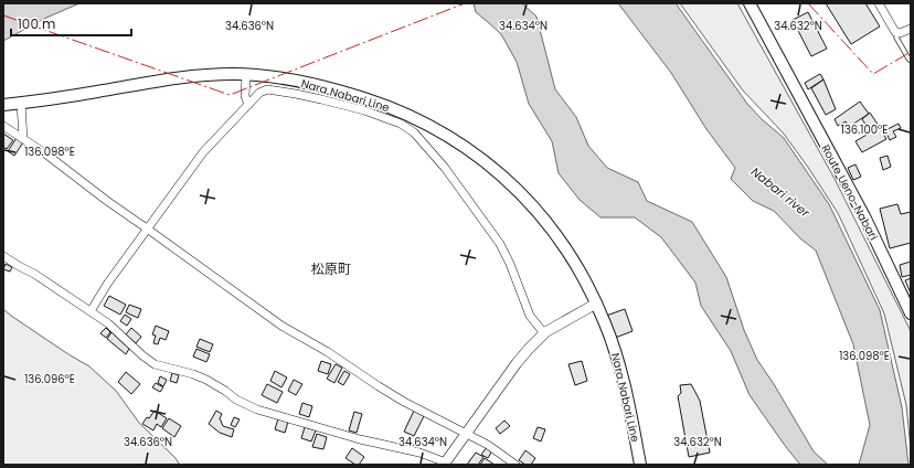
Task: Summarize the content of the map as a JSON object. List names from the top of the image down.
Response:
{
  "streets": {
    "main road": ["Nara Nabari Line", "Route Ueno-Nabari"]
  },
  "districts": ["松原町"],
  "water": ["Nabari river"],
  "scale_bar": "100 m",
  "coordinates": [
    "34.636°N",
    "34.634°N",
    "34.632°N",
    "136.100°E",
    "136.098°E",
    "136.096°E"
  ]
}
